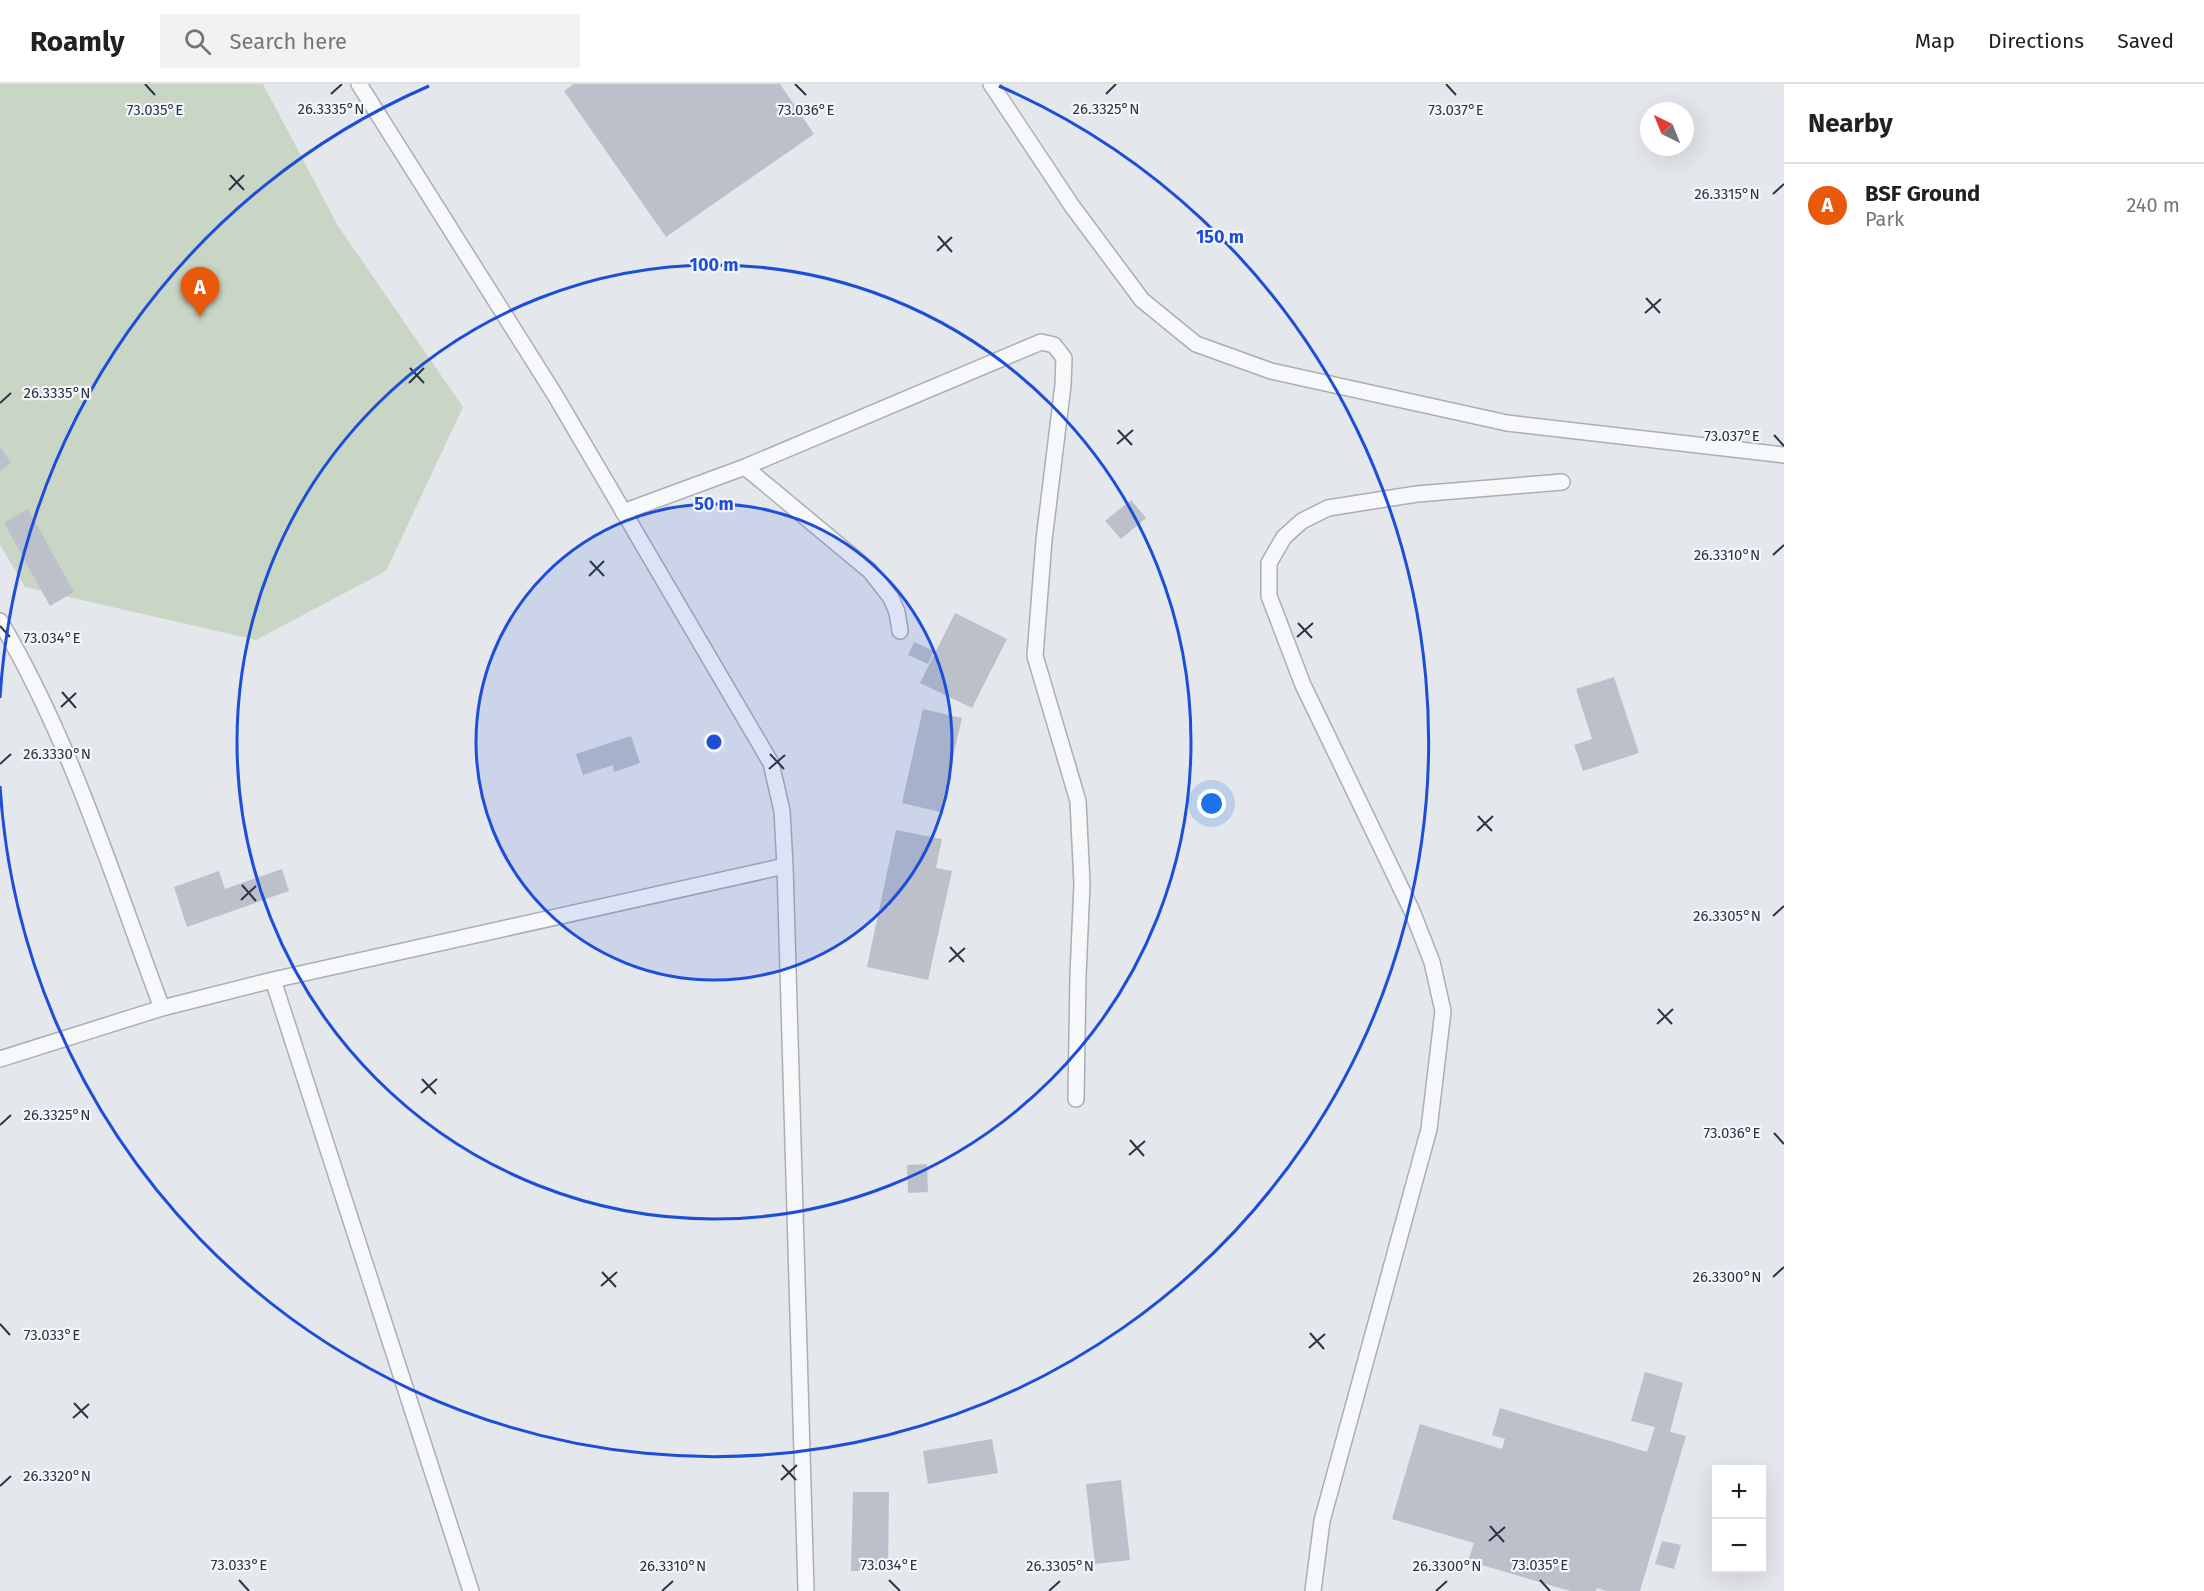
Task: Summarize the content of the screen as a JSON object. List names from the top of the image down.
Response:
{
  "north": "top left",
  "page": {
    "header": "Roamly",
    "search": "Search here",
    "nav": ["Map", "Directions", "Saved"],
    "heading": "Nearby",
    "list": [
      {
        "mark": "A",
        "name": "BSF Ground",
        "note": "Park",
        "value": "240 m"
      }
    ],
    "pins": "A",
    "map_buttons": ["+", "−"]
  },
  "coordinates": [
    "26.3335°N",
    "26.3325°N",
    "73.035°E",
    "73.036°E",
    "73.037°E",
    "26.3315°N",
    "26.3310°N",
    "73.034°E",
    "26.3330°N",
    "26.3305°N",
    "26.3300°N",
    "73.033°E",
    "26.3320°N"
  ],
  "rings": ["150 m", "100 m", "50 m"]
}
